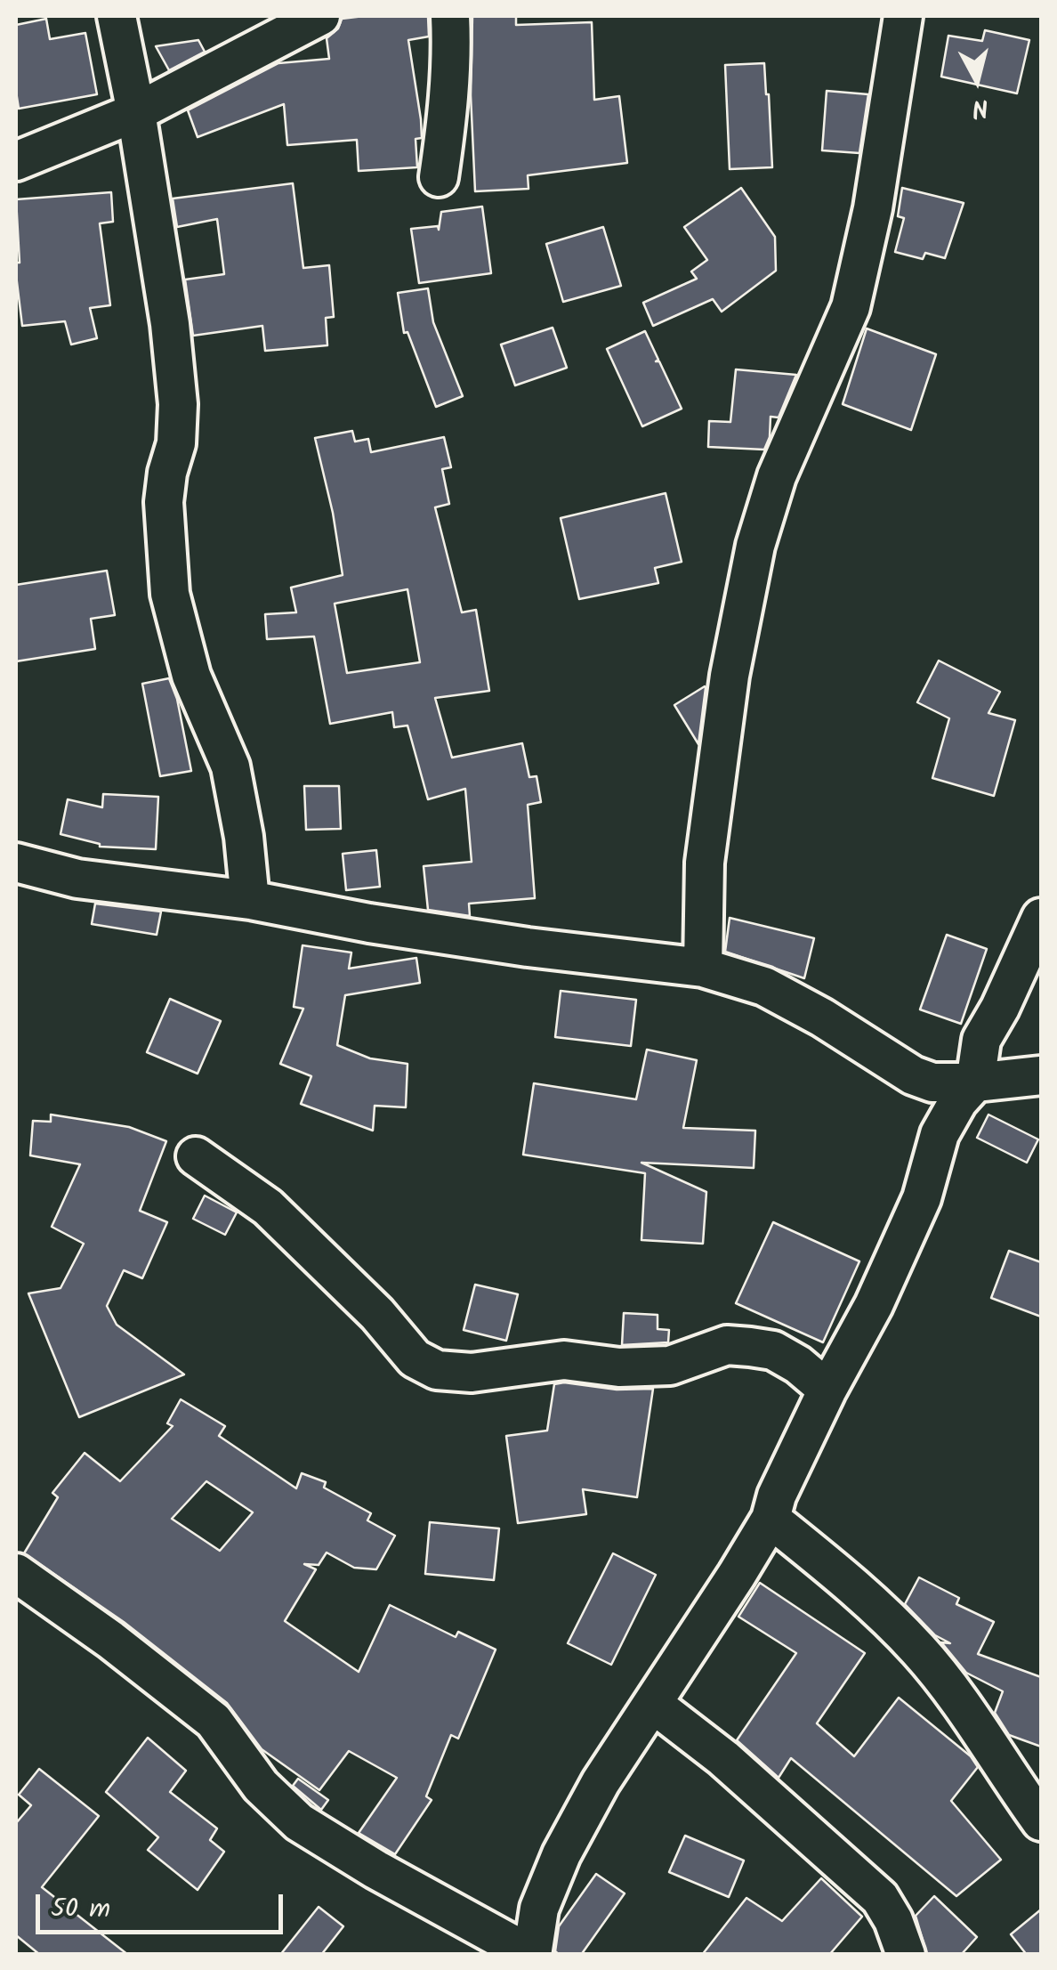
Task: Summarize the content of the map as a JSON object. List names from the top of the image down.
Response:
{
  "scale_bar": "50 m",
  "north": "bottom"
}
